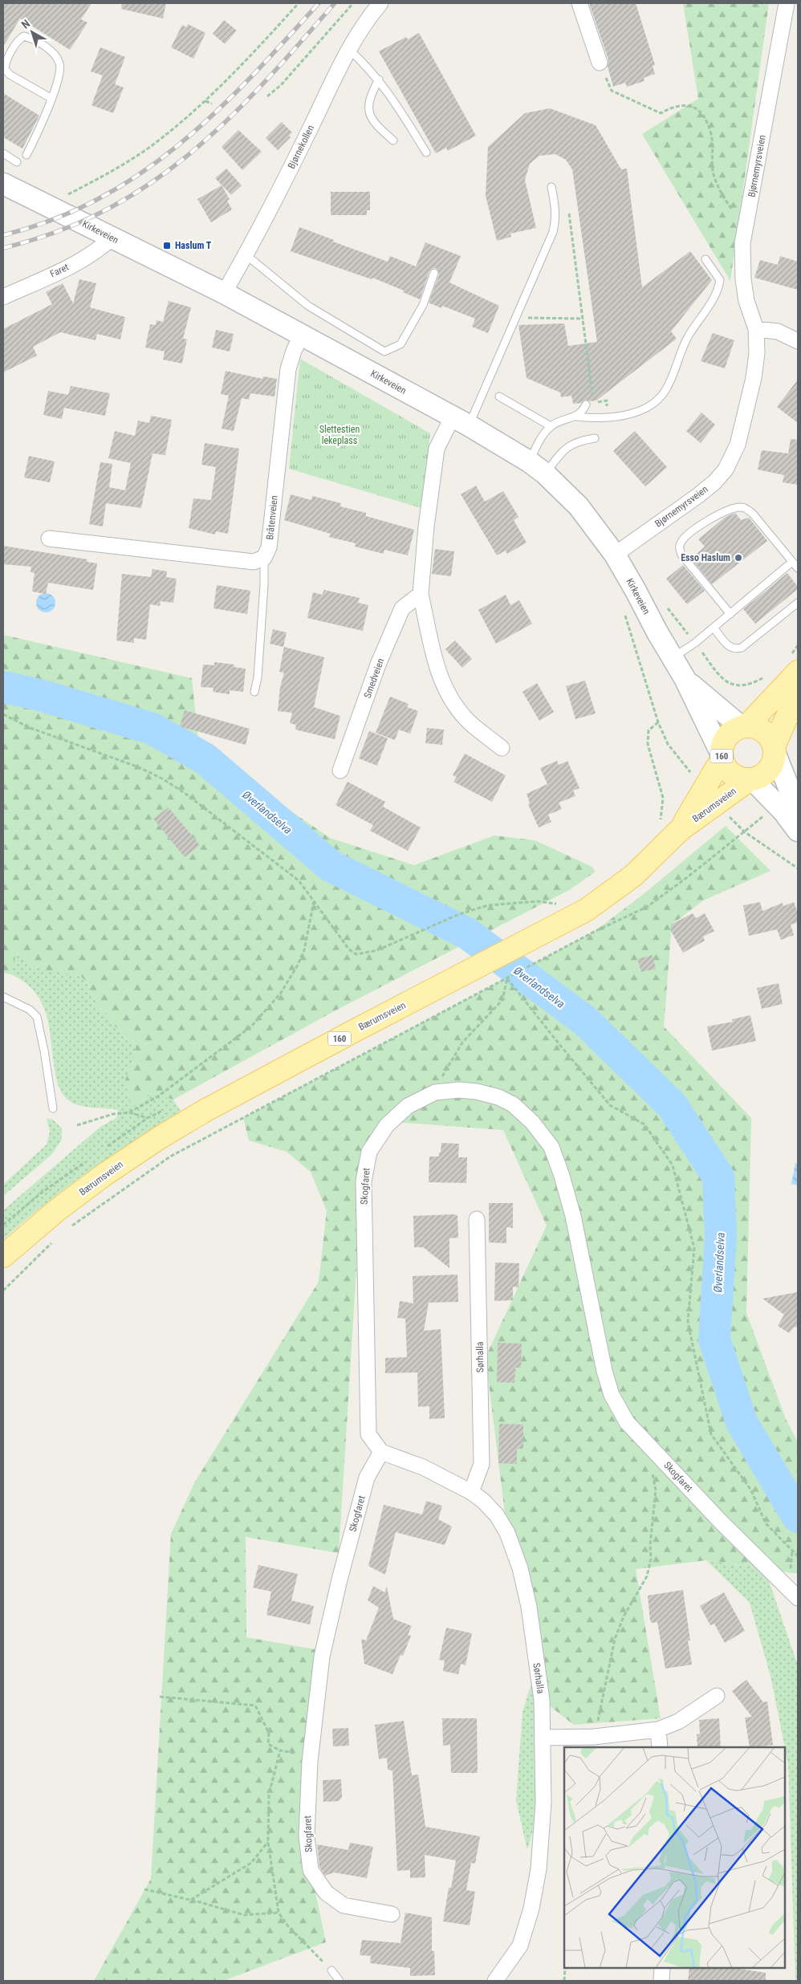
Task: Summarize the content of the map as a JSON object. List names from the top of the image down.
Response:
{
  "streets": {
    "main road": ["Kirkeveien", "160", "Bærumsveien"],
    "street": [
      "Bjørnekollen",
      "Bjørnemyrsveien",
      "Faret",
      "Bråtenveien",
      "Smedveien",
      "Skogfaret",
      "Sørhalla"
    ]
  },
  "crossings": [
    ["Bjørnekollen", "Kirkeveien"],
    ["Bjørnemyrsveien", "Kirkeveien"],
    ["Kirkeveien", "Faret"],
    ["Kirkeveien", "Bråtenveien"],
    ["Kirkeveien", "160"],
    ["Kirkeveien", "Bærumsveien"],
    ["160", "Bærumsveien"],
    ["Skogfaret", "Sørhalla"]
  ],
  "water": ["Øverlandselva"],
  "parks": ["Slettestien lekeplass"],
  "places": {
    "transit": ["Haslum T"],
    "other": ["Esso Haslum"]
  },
  "north": "top left"
}
